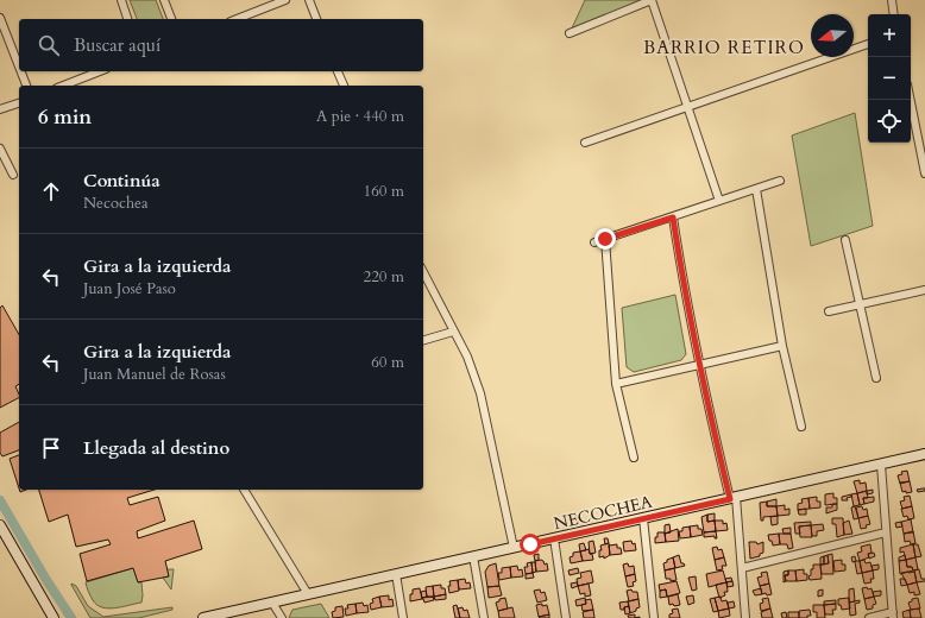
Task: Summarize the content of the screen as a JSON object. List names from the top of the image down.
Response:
{
  "streets": {
    "main road": ["NECOCHEA"]
  },
  "districts": ["BARRIO RETIRO"],
  "north": "left",
  "page": {
    "map_buttons": ["+", "−"],
    "search": "Buscar aquí",
    "heading": ["6 min", "A pie · 440 m"],
    "list": [
      ["Continúa", "Necochea", "160 m"],
      ["Gira a la izquierda", "Juan José Paso", "220 m"],
      ["Gira a la izquierda", "Juan Manuel de Rosas", "60 m"],
      "Llegada al destino"
    ]
  }
}
